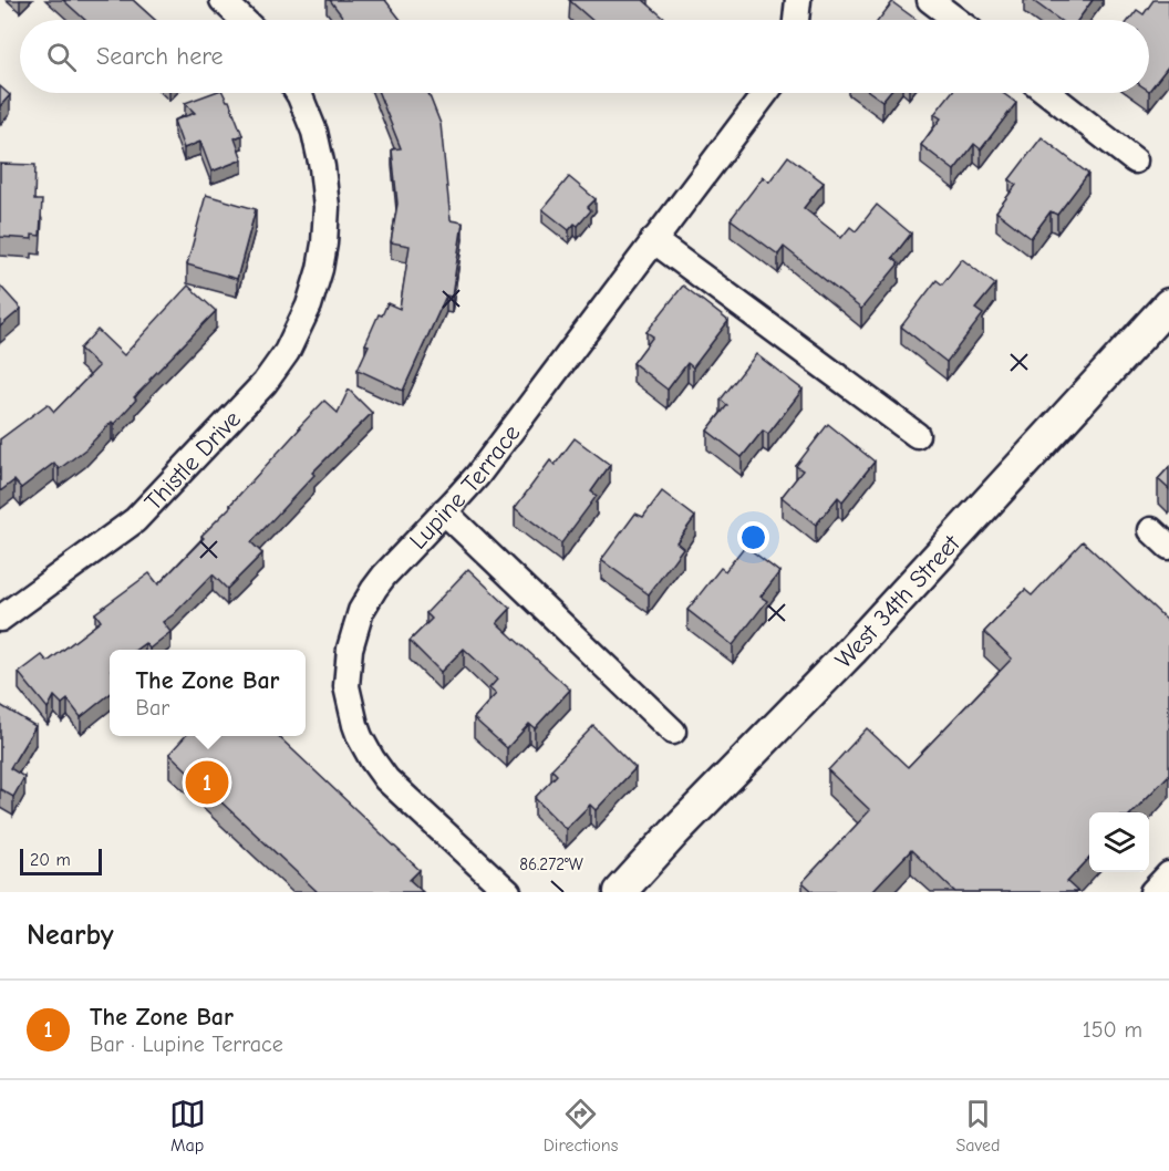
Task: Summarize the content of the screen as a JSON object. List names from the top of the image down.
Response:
{
  "streets": {
    "street": ["Thistle Drive", "Lupine Terrace", "West 34th Street"]
  },
  "scale_bar": "20 m",
  "page": {
    "search": "Search here",
    "popup": ["The Zone Bar", "Bar"],
    "pins": "1",
    "scale": "20 m",
    "heading": "Nearby",
    "list": [
      {
        "mark": "1",
        "name": "The Zone Bar",
        "note": "Bar · Lupine Terrace",
        "value": "150 m"
      }
    ],
    "nav": ["Map", "Directions", "Saved"]
  },
  "coordinates": ["86.272°W"]
}
